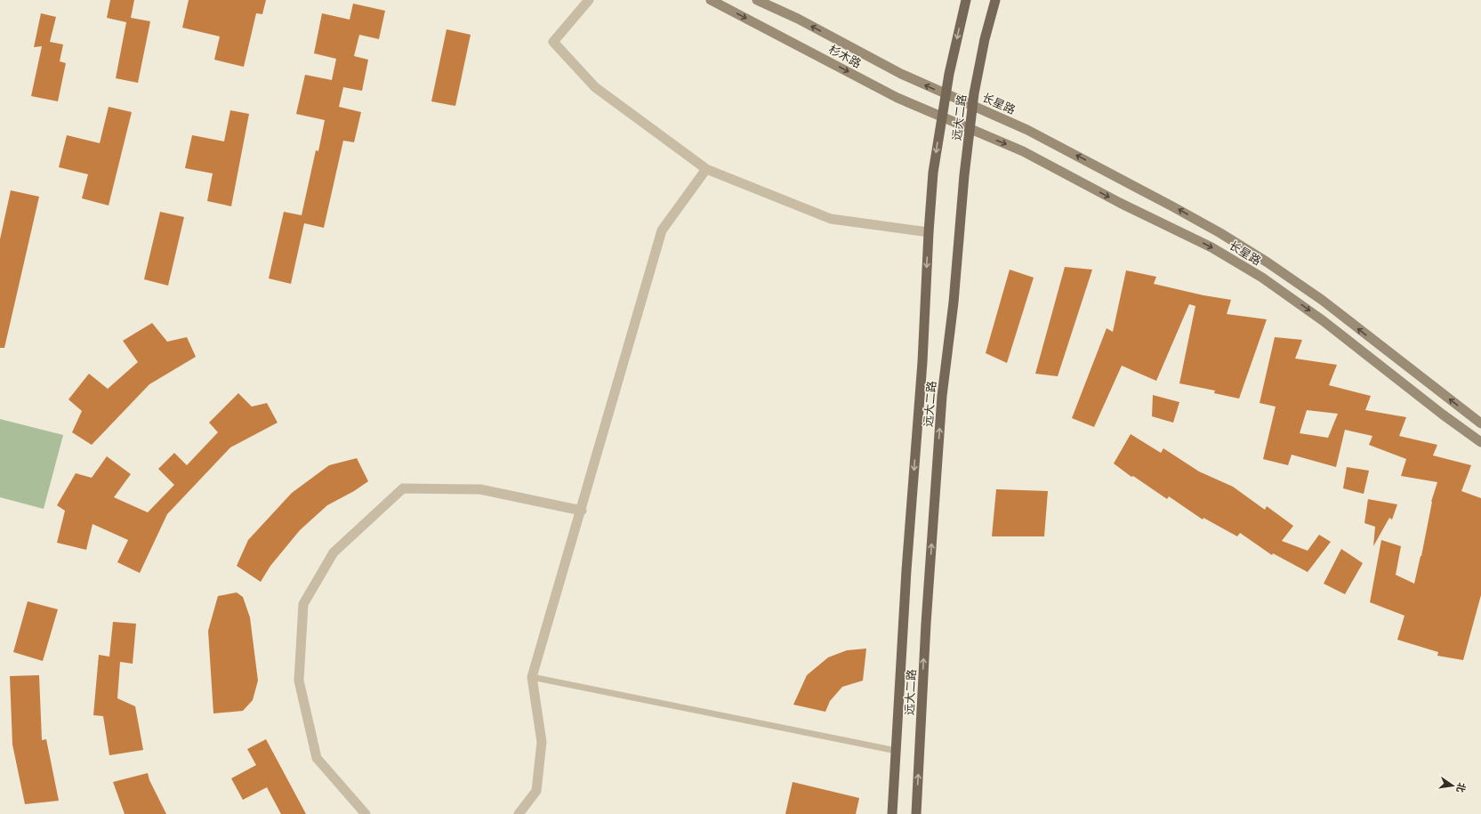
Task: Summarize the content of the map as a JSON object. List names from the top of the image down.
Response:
{
  "streets": {
    "main road": ["杉木路", "长星路", "远大二路"]
  },
  "crossings": [
    ["杉木路", "长星路"],
    ["杉木路", "远大二路"],
    ["长星路", "远大二路"]
  ],
  "north": "right"
}
